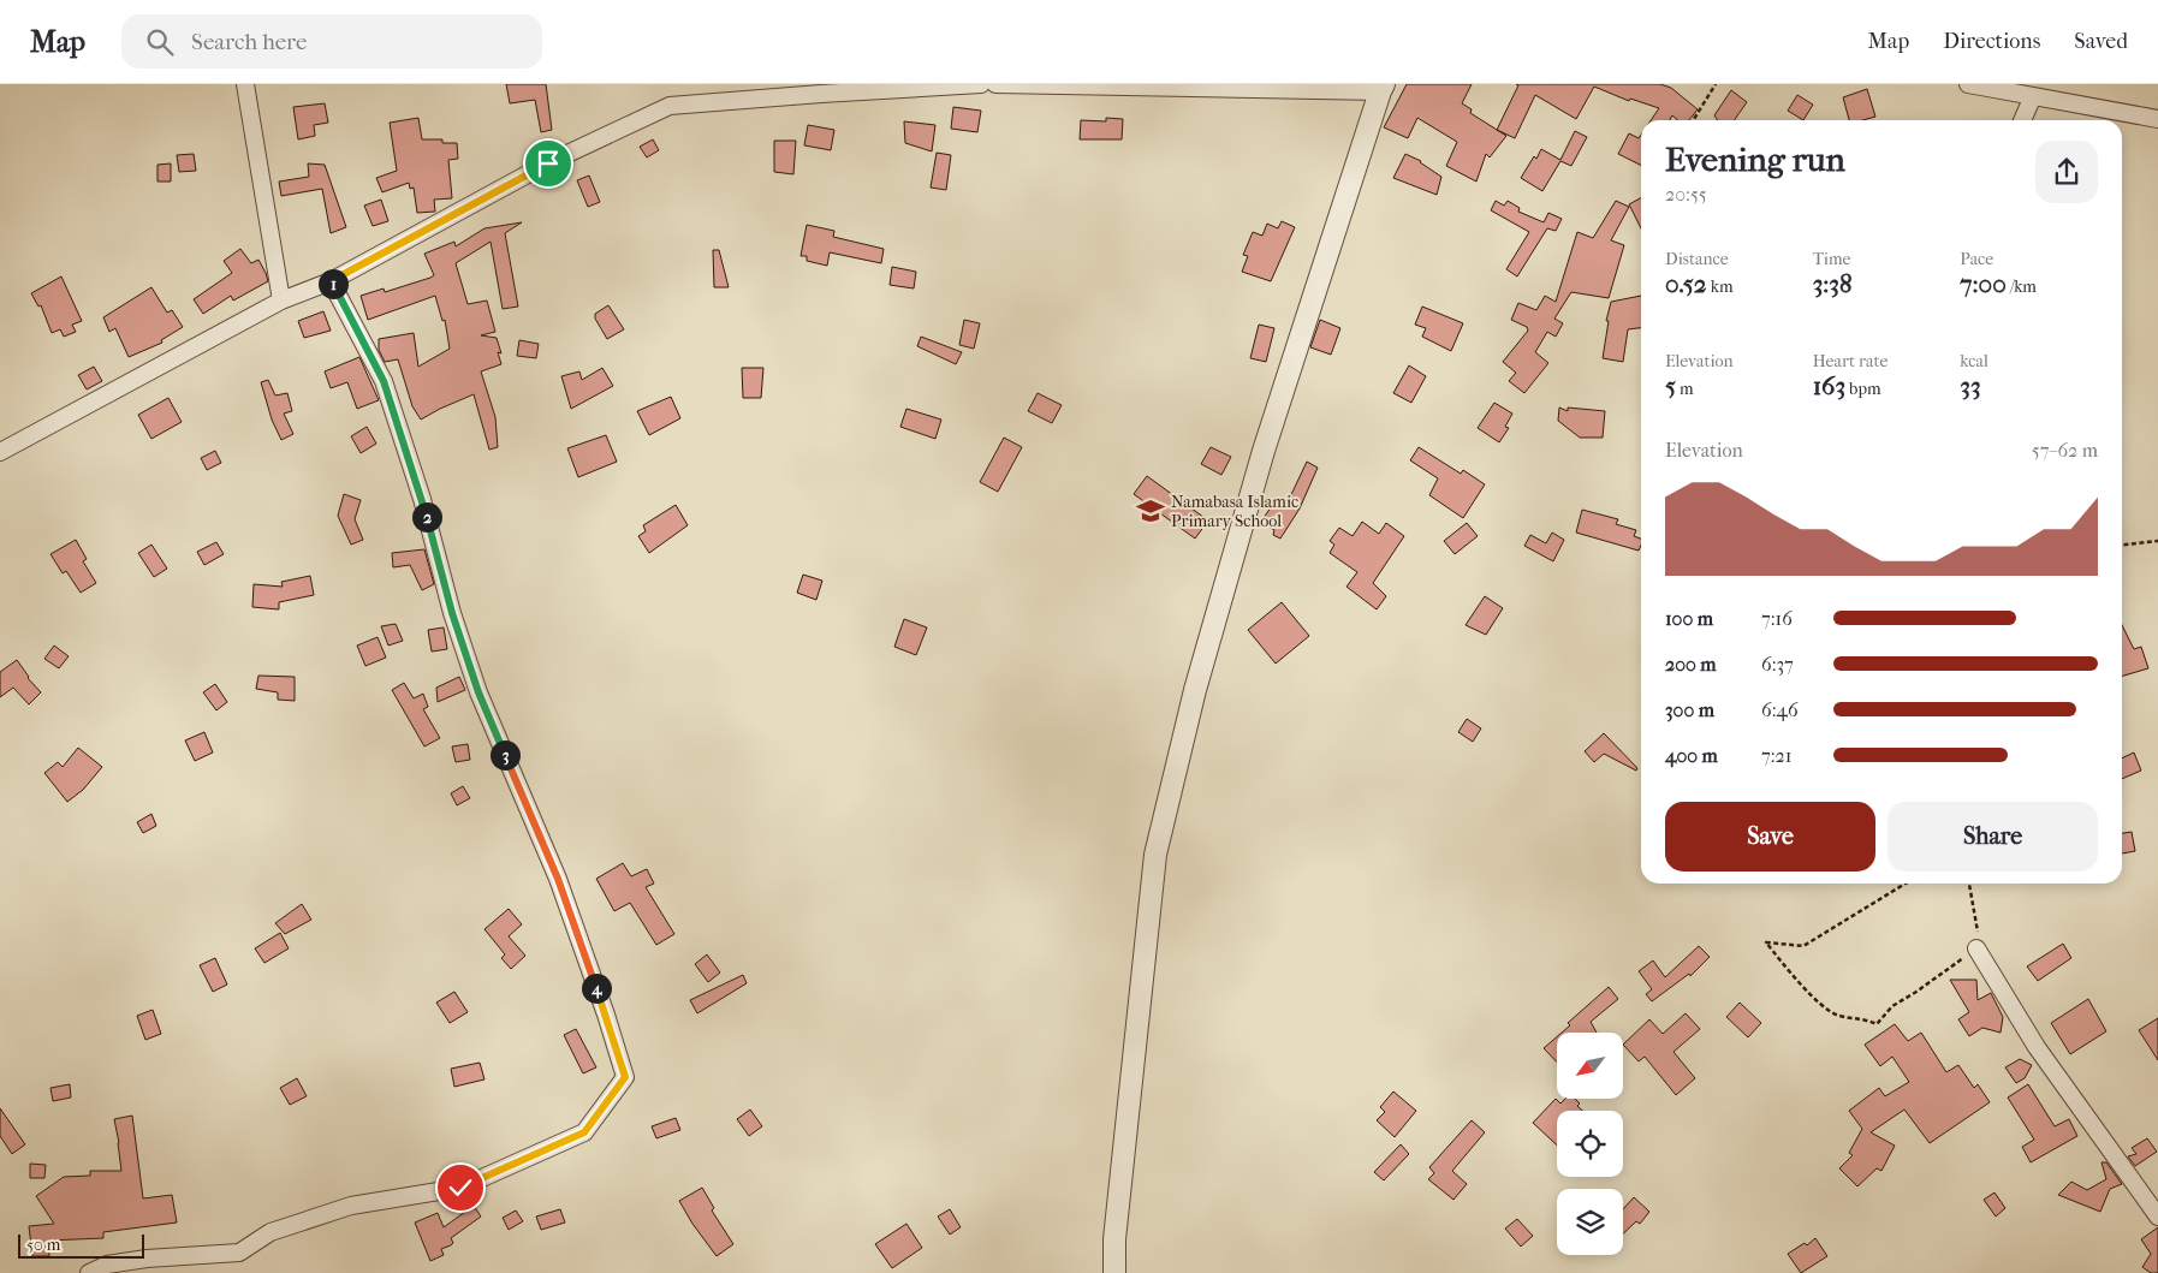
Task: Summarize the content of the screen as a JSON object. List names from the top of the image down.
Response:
{
  "places": {
    "school or university": ["Namabasa Islamic Primary School"]
  },
  "scale_bar": "50 m",
  "north": "bottom left",
  "page": {
    "header": "Map",
    "search": "Search here",
    "nav": ["Map", "Directions", "Saved"],
    "heading": ["Evening run", "20:55"],
    "stats": [
      ["Distance", "0.52 km"],
      ["Time", "3:38"],
      ["Pace", "7:00 /km"],
      ["Elevation", "5 m"],
      ["Heart rate", "163 bpm"],
      ["kcal", "33"]
    ],
    "pins": [
      "1",
      "2",
      "3",
      "4"
    ],
    "chart": ["Elevation", "57–62 m"],
    "list": [
      {
        "name": "100 m",
        "note": "7:16"
      },
      {
        "name": "200 m",
        "note": "6:37"
      },
      {
        "name": "300 m",
        "note": "6:46"
      },
      {
        "name": "400 m",
        "note": "7:21"
      }
    ],
    "buttons": ["Save", "Share"],
    "scale": "50 m"
  }
}
